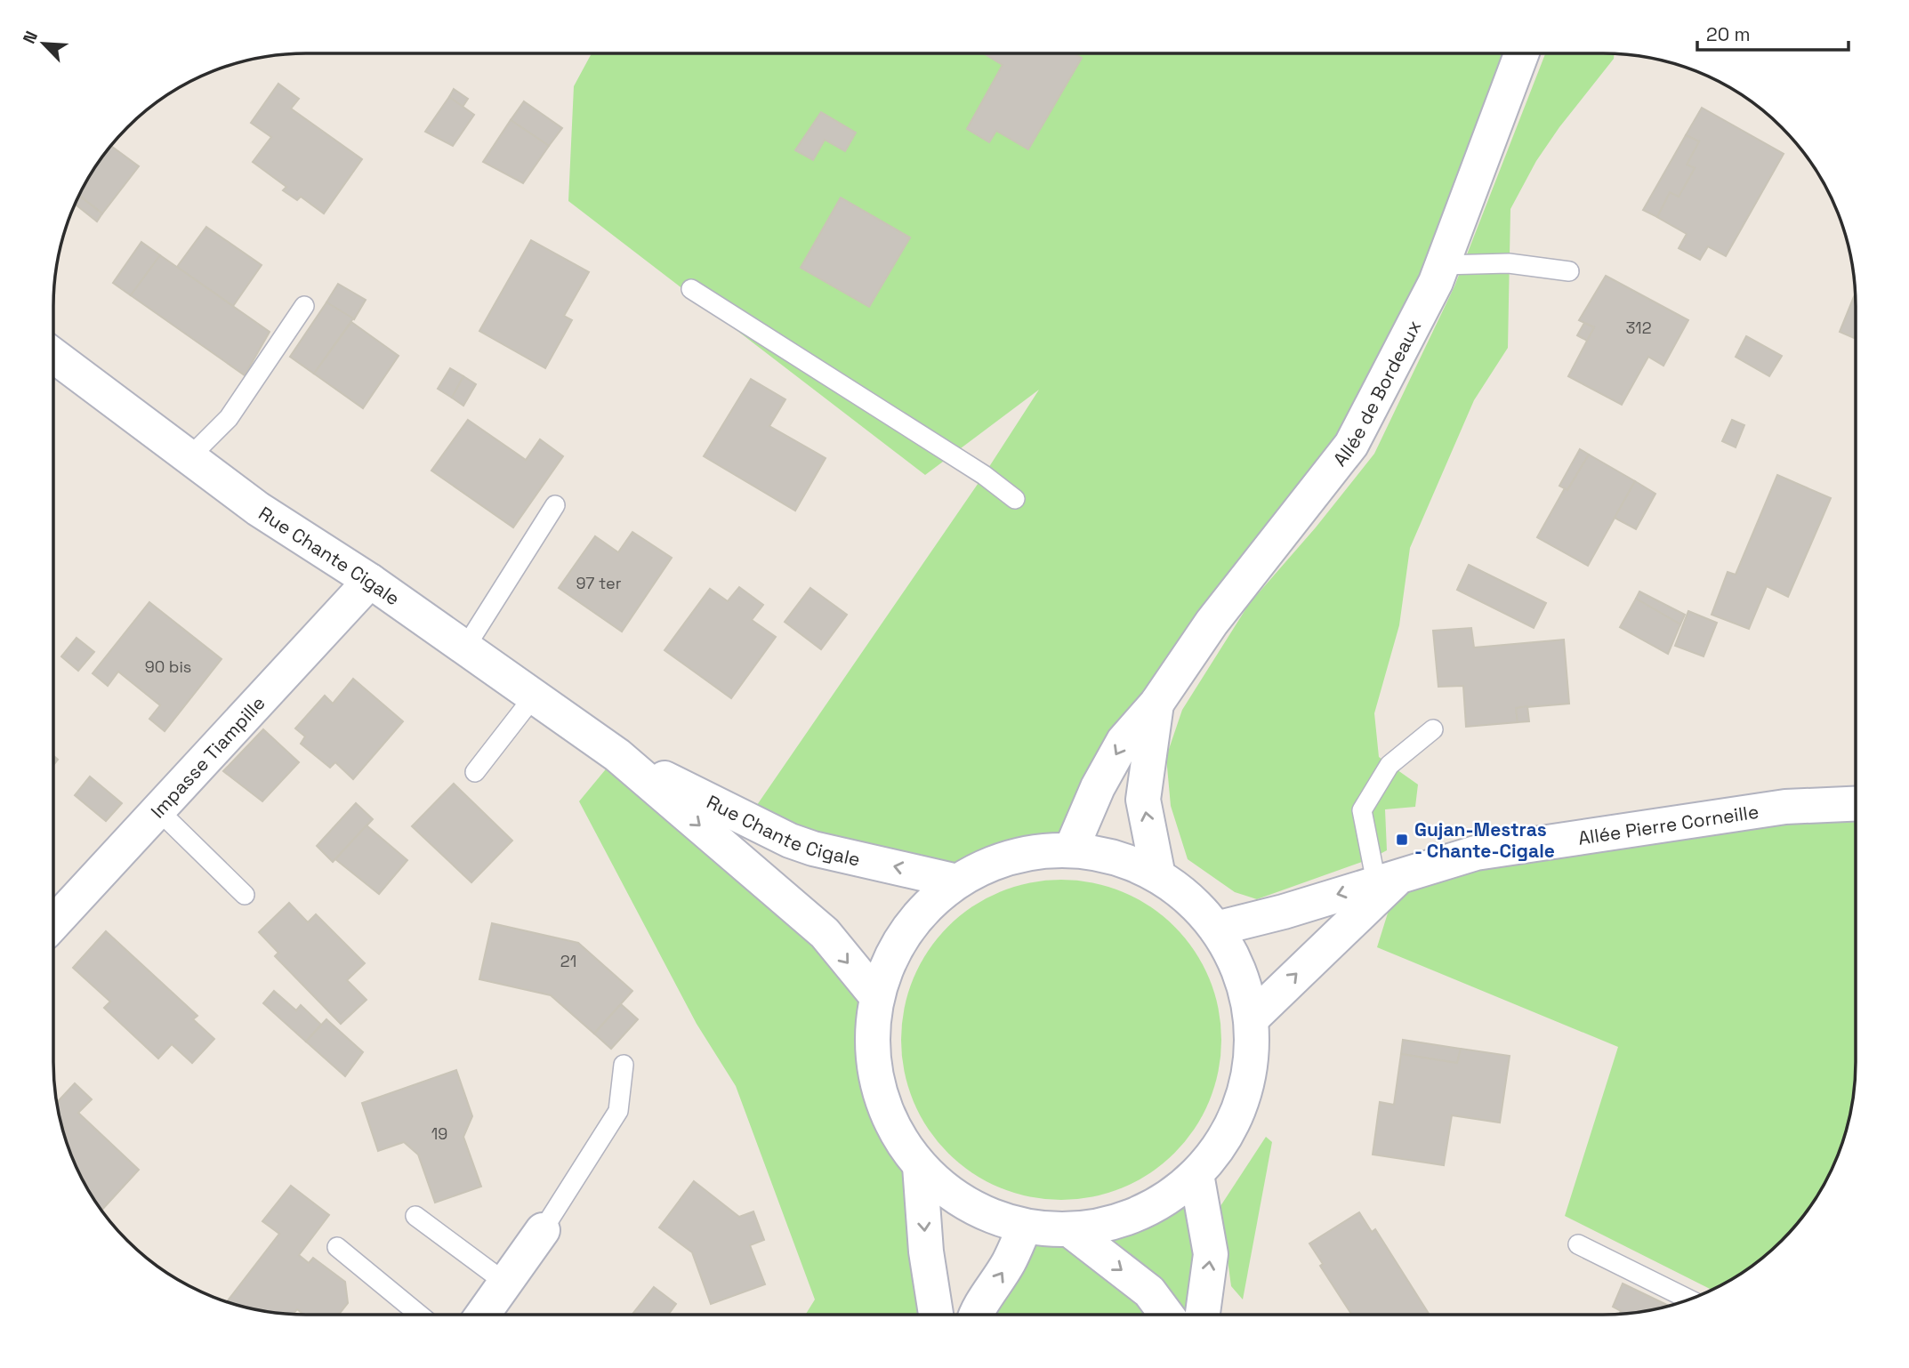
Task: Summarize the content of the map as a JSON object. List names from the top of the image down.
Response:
{
  "streets": {
    "street": [
      "Allée de Bordeaux",
      "Rue Chante Cigale",
      "Impasse Tiampille",
      "Allée Pierre Corneille"
    ]
  },
  "crossings": [
    ["Rue Chante Cigale", "Impasse Tiampille"]
  ],
  "places": {
    "transit": ["Gujan-Mestras - Chante-Cigale"]
  },
  "house_numbers": [
    "312",
    "97 ter",
    "90 bis",
    "21",
    "19"
  ],
  "scale_bar": "20 m",
  "north": "top left"
}
